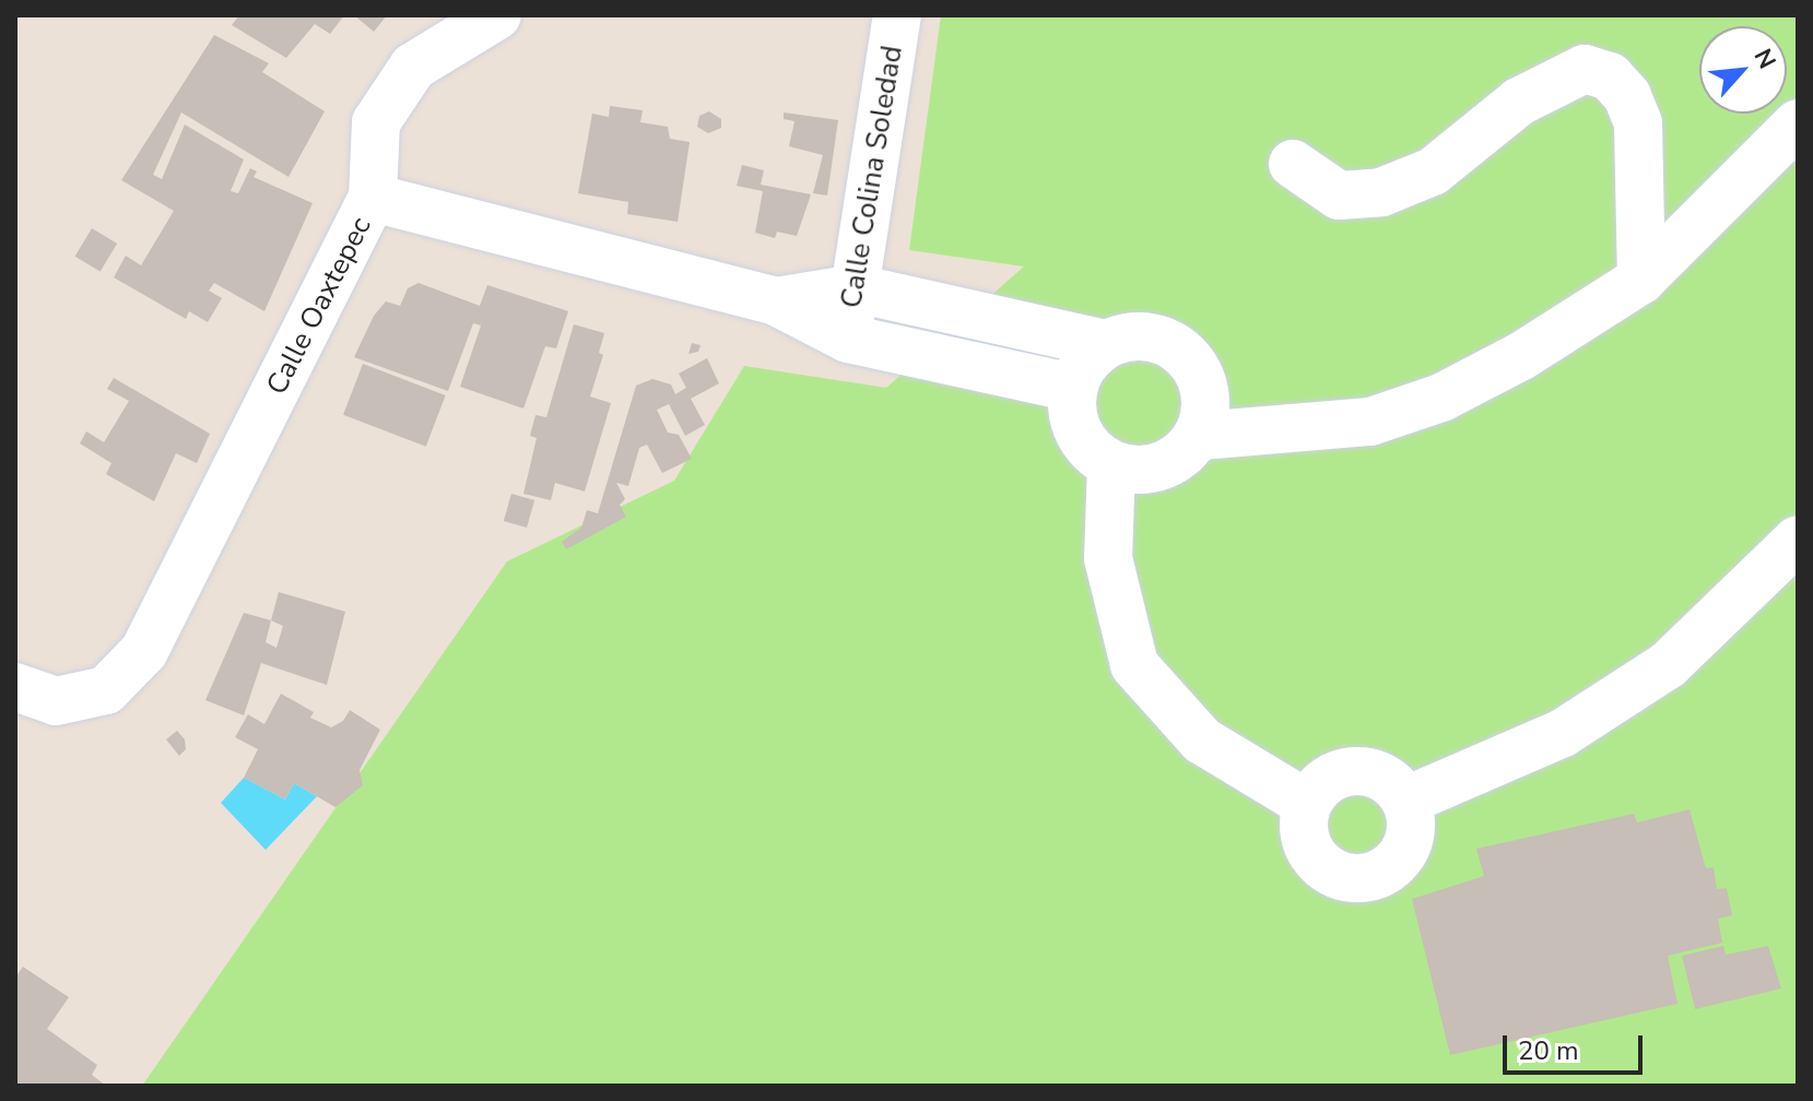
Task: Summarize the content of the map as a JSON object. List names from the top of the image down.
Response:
{
  "streets": {
    "street": ["Calle Colina Soledad", "Calle Oaxtepec"]
  },
  "crossings": [
    ["Calle Colina Soledad", "Calle Oaxtepec"]
  ],
  "scale_bar": "20 m",
  "north": "top right"
}
